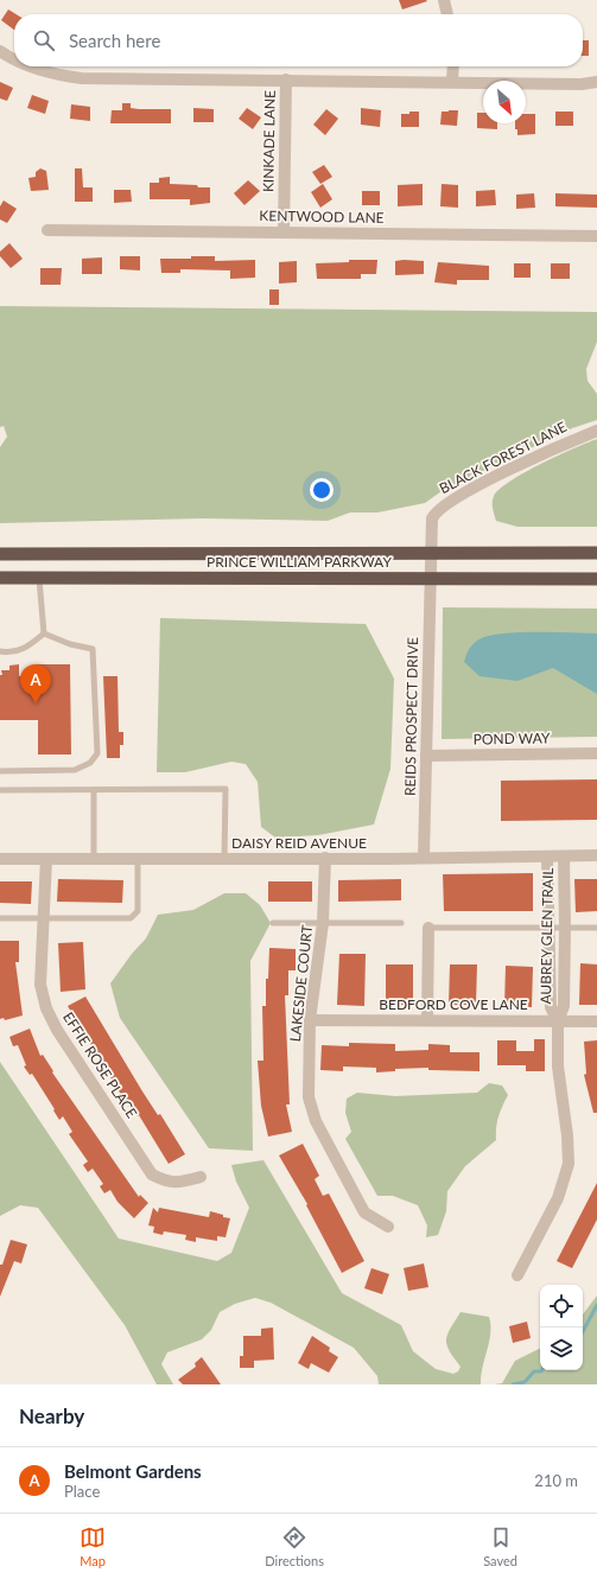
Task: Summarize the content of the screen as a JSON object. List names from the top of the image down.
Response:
{
  "streets": {
    "highway": ["PRINCE WILLIAM PARKWAY"],
    "street": [
      "KINKADE LANE",
      "KENTWOOD LANE",
      "BLACK FOREST LANE",
      "REIDS PROSPECT DRIVE",
      "POND WAY",
      "DAISY REID AVENUE",
      "AUBREY GLEN TRAIL",
      "LAKESIDE COURT",
      "BEDFORD COVE LANE",
      "EFFIE ROSE PLACE"
    ]
  },
  "crossings": [
    ["KINKADE LANE", "KENTWOOD LANE"],
    ["BLACK FOREST LANE", "PRINCE WILLIAM PARKWAY"],
    ["BLACK FOREST LANE", "REIDS PROSPECT DRIVE"],
    ["PRINCE WILLIAM PARKWAY", "REIDS PROSPECT DRIVE"],
    ["REIDS PROSPECT DRIVE", "POND WAY"],
    ["REIDS PROSPECT DRIVE", "DAISY REID AVENUE"],
    ["DAISY REID AVENUE", "AUBREY GLEN TRAIL"],
    ["DAISY REID AVENUE", "LAKESIDE COURT"],
    ["DAISY REID AVENUE", "EFFIE ROSE PLACE"],
    ["AUBREY GLEN TRAIL", "BEDFORD COVE LANE"],
    ["LAKESIDE COURT", "BEDFORD COVE LANE"]
  ],
  "north": "bottom right",
  "page": {
    "search": "Search here",
    "pins": "A",
    "heading": "Nearby",
    "list": [
      {
        "mark": "A",
        "name": "Belmont Gardens",
        "note": "Place",
        "value": "210 m"
      }
    ],
    "nav": ["Map", "Directions", "Saved"]
  }
}
